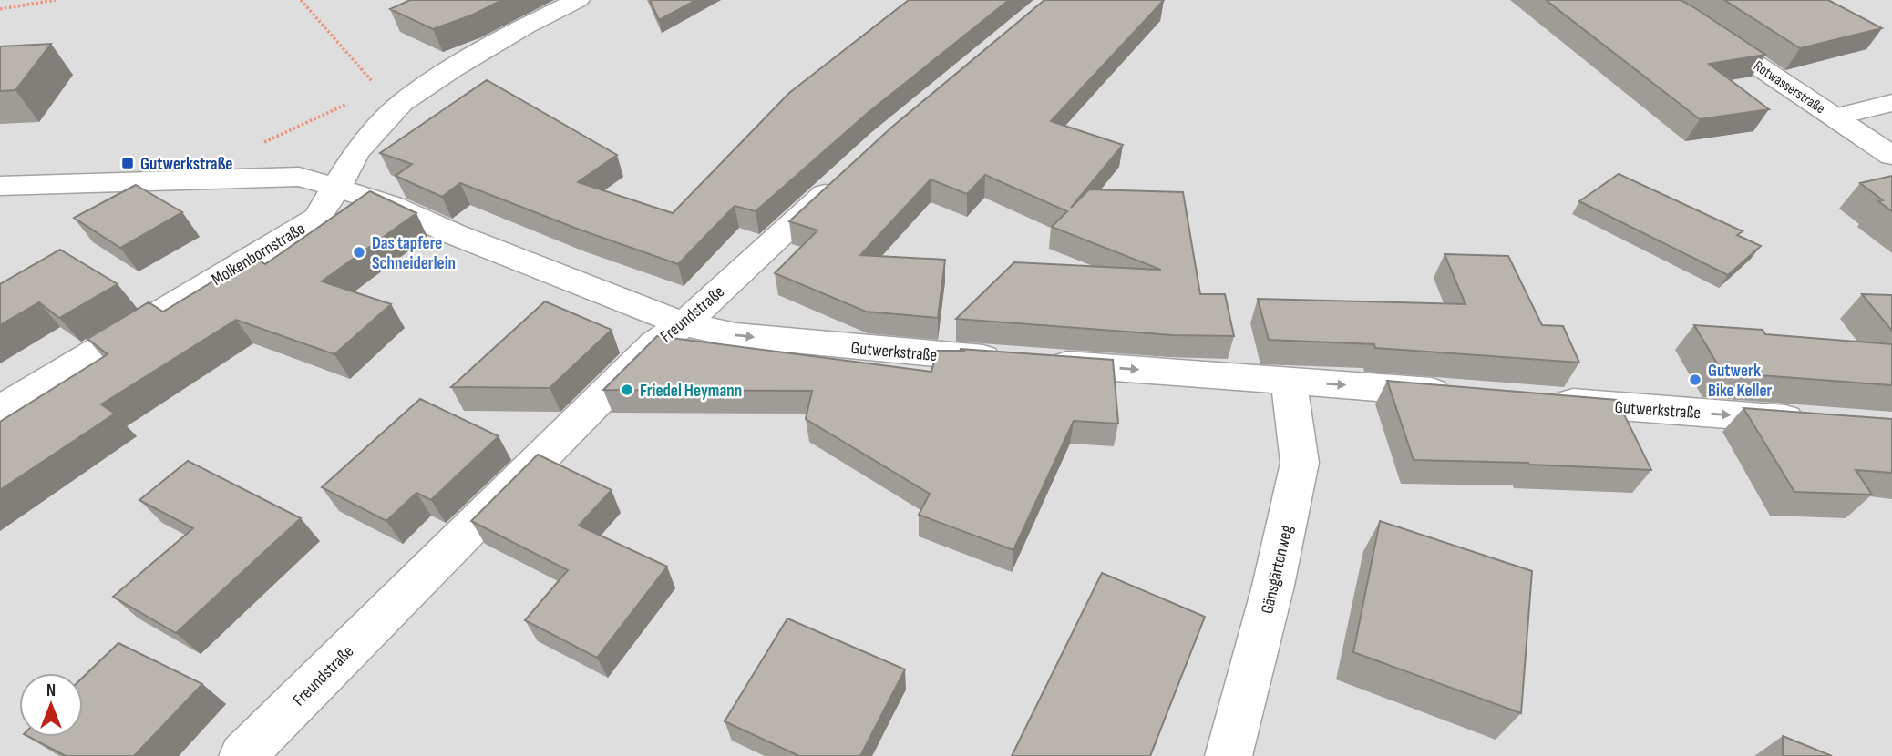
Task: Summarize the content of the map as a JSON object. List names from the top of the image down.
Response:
{
  "streets": {
    "street": [
      "Rotwasserstraße",
      "Molkenbornstraße",
      "Freundstraße",
      "Gutwerkstraße",
      "Gänsgärtenweg"
    ]
  },
  "crossings": [
    ["Molkenbornstraße", "Gutwerkstraße"],
    ["Freundstraße", "Gutwerkstraße"],
    ["Gutwerkstraße", "Gänsgärtenweg"]
  ],
  "one_way": ["Gutwerkstraße"],
  "places": {
    "transit": ["Gutwerkstraße"],
    "other": ["Das tapfere Schneiderlein", "Gutwerk Bike Keller", "Friedel Heymann"]
  },
  "north": "top"
}
